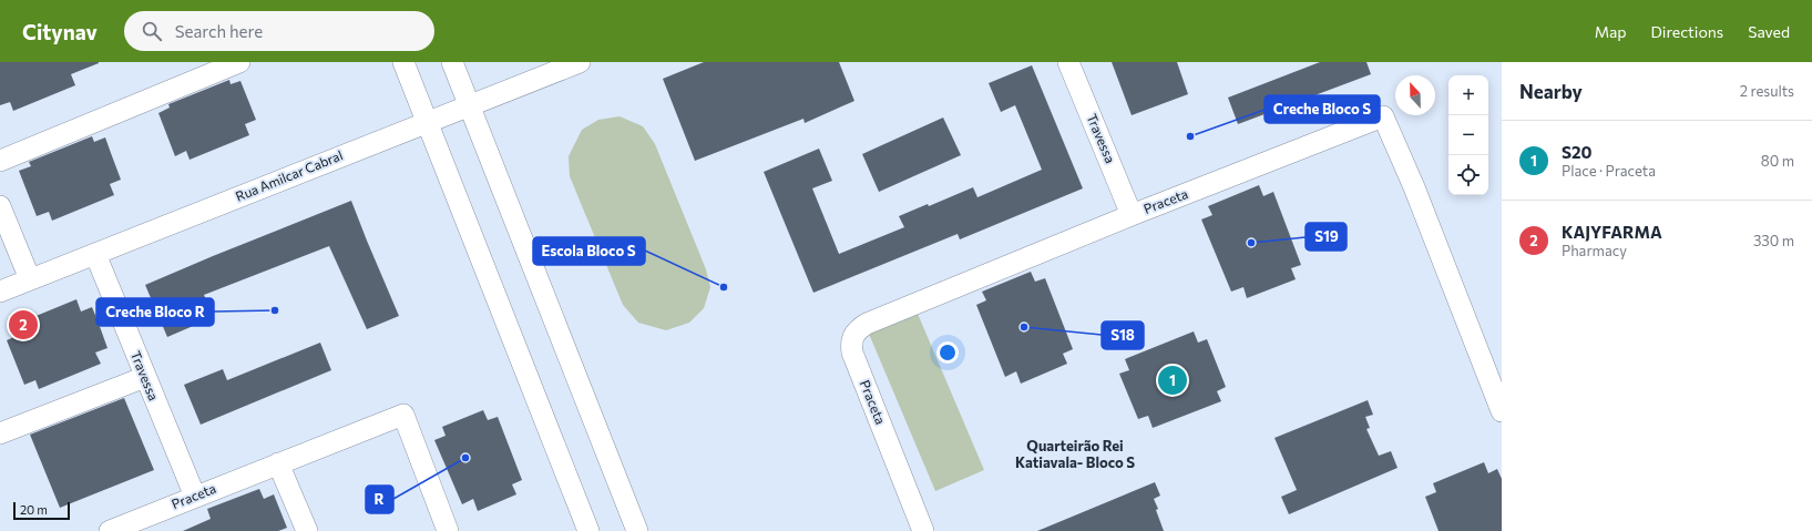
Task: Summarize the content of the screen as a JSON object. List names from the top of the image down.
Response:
{
  "streets": {
    "street": ["Travessa", "Rua Amilcar Cabral", "Praceta"]
  },
  "crossings": [
    ["Travessa", "Rua Amilcar Cabral"],
    ["Travessa", "Praceta"]
  ],
  "districts": ["Quarteirão Rei Katiavala- Bloco S"],
  "places": [
    "Creche Bloco S",
    "S19",
    "Escola Bloco S",
    "Creche Bloco R",
    "S18",
    "R"
  ],
  "scale_bar": "20 m",
  "north": "top",
  "page": {
    "header": "Citynav",
    "search": "Search here",
    "nav": ["Map", "Directions", "Saved"],
    "heading": ["Nearby", "2 results"],
    "map_buttons": ["+", "−"],
    "list": [
      {
        "mark": "1",
        "name": "S20",
        "note": "Place · Praceta",
        "value": "80 m"
      },
      {
        "mark": "2",
        "name": "KAJYFARMA",
        "note": "Pharmacy",
        "value": "330 m"
      }
    ],
    "pins": ["2", "1"],
    "scale": "20 m"
  }
}
